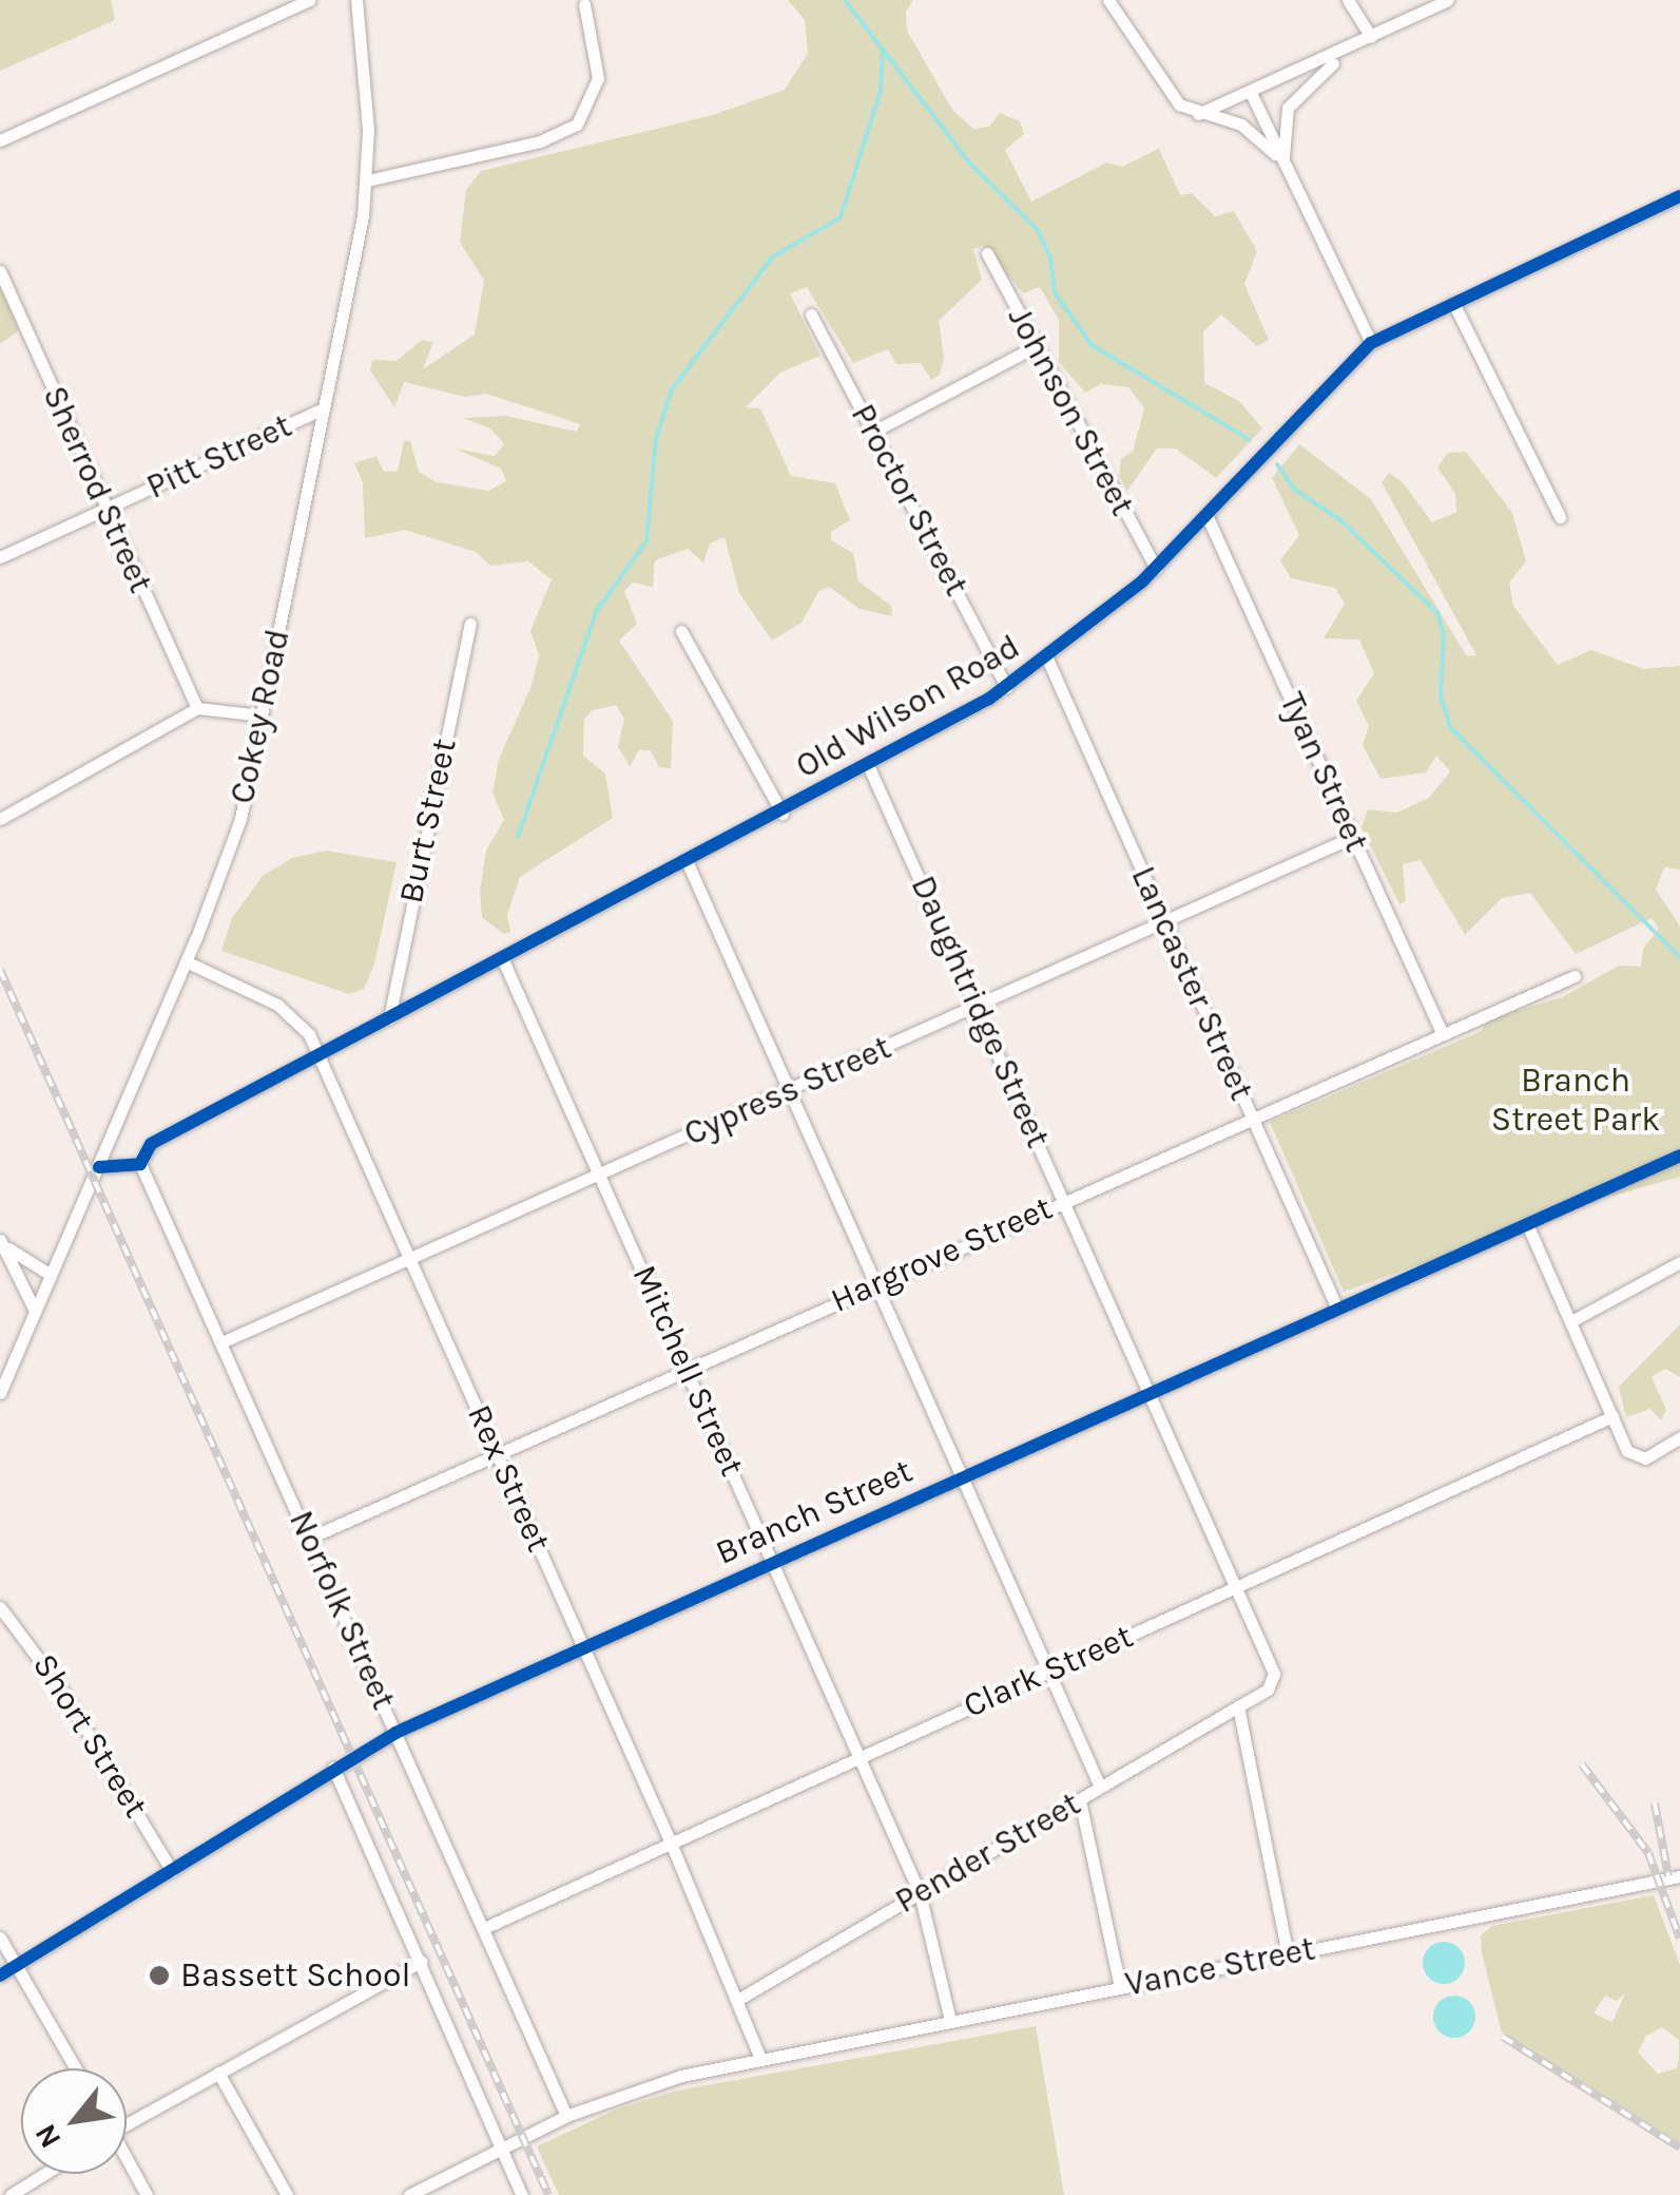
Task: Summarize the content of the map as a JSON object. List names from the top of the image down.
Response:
{
  "streets": {
    "street": [
      "Johnson Street",
      "Pitt Street",
      "Sherrod Street",
      "Proctor Street",
      "Old Wilson Road",
      "Cokey Road",
      "Tyan Street",
      "Burt Street",
      "Lancaster Street",
      "Daughtridge Street",
      "Cypress Street",
      "Hargrove Street",
      "Mitchell Street",
      "Rex Street",
      "Branch Street",
      "Norfolk Street",
      "Clark Street",
      "Short Street",
      "Pender Street",
      "Vance Street"
    ]
  },
  "crossings": [
    ["Johnson Street", "Old Wilson Road"],
    ["Pitt Street", "Sherrod Street"],
    ["Pitt Street", "Cokey Road"],
    ["Proctor Street", "Old Wilson Road"],
    ["Old Wilson Road", "Tyan Street"],
    ["Old Wilson Road", "Burt Street"],
    ["Old Wilson Road", "Lancaster Street"],
    ["Old Wilson Road", "Daughtridge Street"],
    ["Old Wilson Road", "Mitchell Street"],
    ["Old Wilson Road", "Rex Street"],
    ["Old Wilson Road", "Norfolk Street"],
    ["Cokey Road", "Rex Street"],
    ["Tyan Street", "Cypress Street"],
    ["Tyan Street", "Hargrove Street"],
    ["Lancaster Street", "Cypress Street"],
    ["Lancaster Street", "Hargrove Street"],
    ["Lancaster Street", "Branch Street"],
    ["Daughtridge Street", "Cypress Street"],
    ["Daughtridge Street", "Hargrove Street"],
    ["Daughtridge Street", "Branch Street"],
    ["Daughtridge Street", "Clark Street"],
    ["Daughtridge Street", "Pender Street"],
    ["Cypress Street", "Mitchell Street"],
    ["Cypress Street", "Rex Street"],
    ["Cypress Street", "Norfolk Street"],
    ["Hargrove Street", "Mitchell Street"],
    ["Hargrove Street", "Rex Street"],
    ["Hargrove Street", "Norfolk Street"],
    ["Mitchell Street", "Branch Street"],
    ["Mitchell Street", "Clark Street"],
    ["Mitchell Street", "Pender Street"],
    ["Mitchell Street", "Vance Street"],
    ["Rex Street", "Branch Street"],
    ["Rex Street", "Clark Street"],
    ["Rex Street", "Pender Street"],
    ["Rex Street", "Vance Street"],
    ["Branch Street", "Norfolk Street"],
    ["Branch Street", "Short Street"],
    ["Norfolk Street", "Clark Street"]
  ],
  "parks": ["Branch Street Park"],
  "places": ["Bassett School"],
  "north": "bottom left"
}
